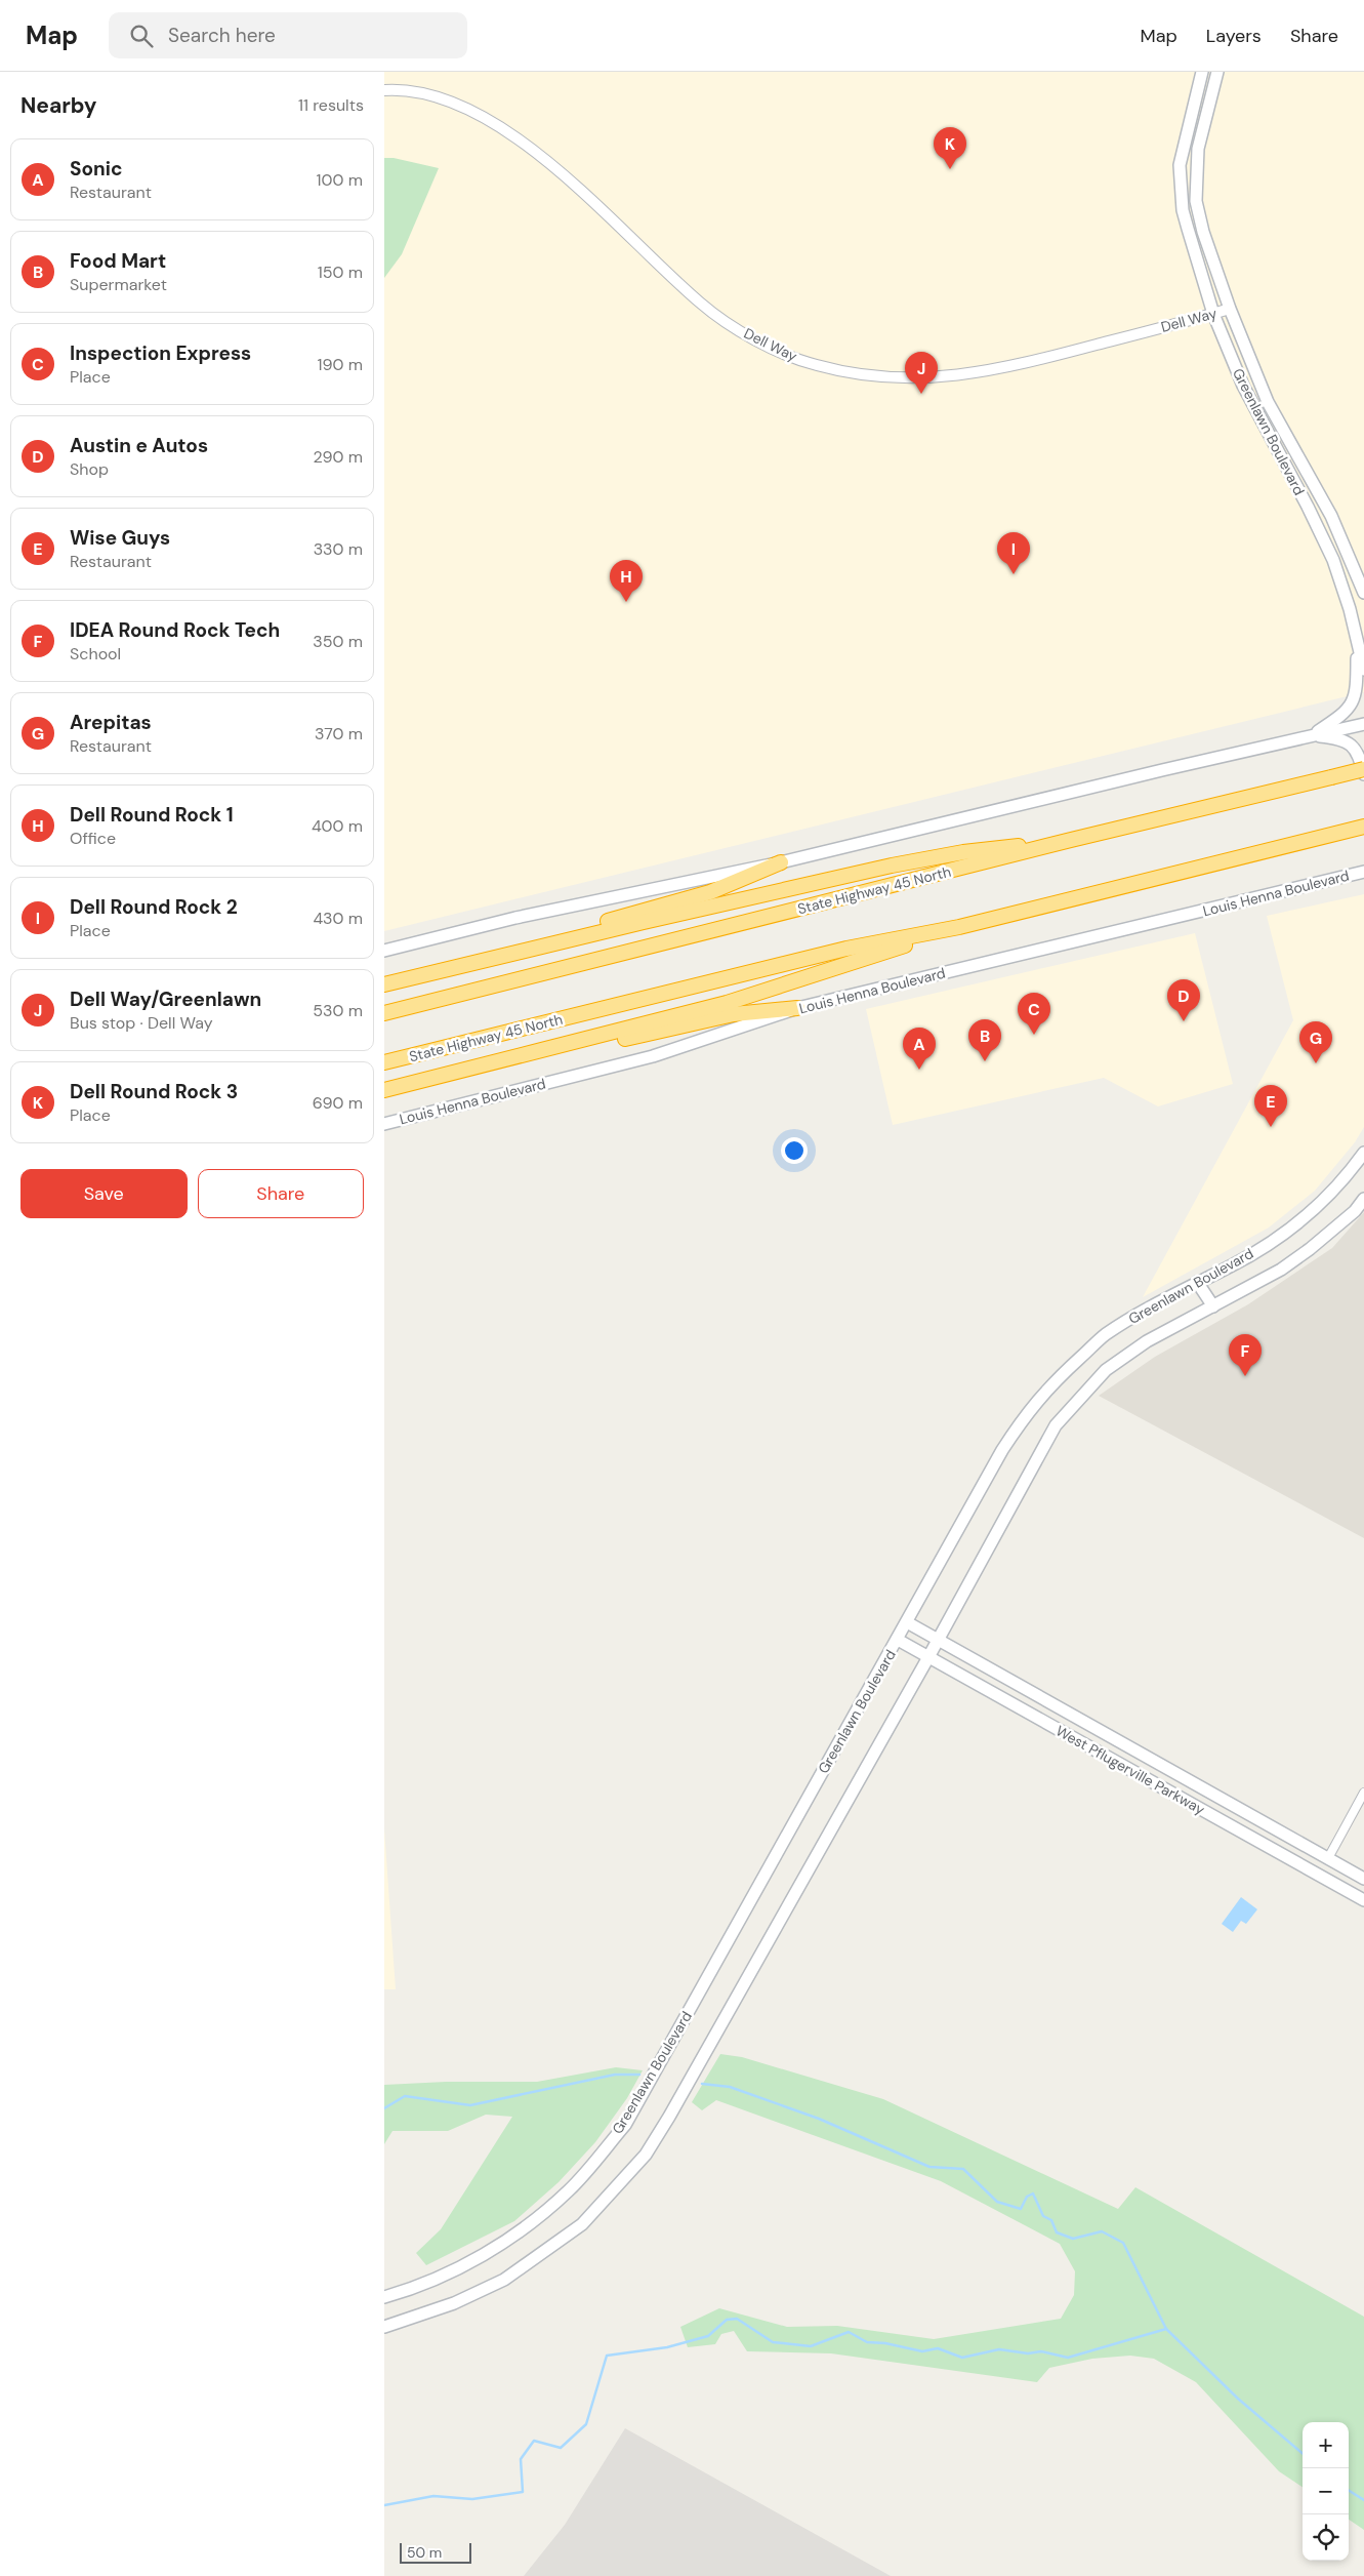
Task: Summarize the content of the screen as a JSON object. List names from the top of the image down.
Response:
{
  "streets": {
    "highway": ["State Highway 45 North"],
    "main road": ["Greenlawn Boulevard", "Louis Henna Boulevard", "West Pflugerville Parkway"],
    "street": ["Dell Way"]
  },
  "crossings": [
    ["Dell Way", "Greenlawn Boulevard"],
    ["Greenlawn Boulevard", "West Pflugerville Parkway"]
  ],
  "scale_bar": "50 m",
  "page": {
    "header": "Map",
    "search": "Search here",
    "nav": ["Map", "Layers", "Share"],
    "heading": ["Nearby", "11 results"],
    "pins": [
      "K",
      "J",
      "I",
      "H",
      "D",
      "C",
      "B",
      "G",
      "A",
      "E",
      "F"
    ],
    "list": [
      {
        "mark": "A",
        "name": "Sonic",
        "note": "Restaurant",
        "value": "100 m"
      },
      {
        "mark": "B",
        "name": "Food Mart",
        "note": "Supermarket",
        "value": "150 m"
      },
      {
        "mark": "C",
        "name": "Inspection Express",
        "note": "Place",
        "value": "190 m"
      },
      {
        "mark": "D",
        "name": "Austin e Autos",
        "note": "Shop",
        "value": "290 m"
      },
      {
        "mark": "E",
        "name": "Wise Guys",
        "note": "Restaurant",
        "value": "330 m"
      },
      {
        "mark": "F",
        "name": "IDEA Round Rock Tech",
        "note": "School",
        "value": "350 m"
      },
      {
        "mark": "G",
        "name": "Arepitas",
        "note": "Restaurant",
        "value": "370 m"
      },
      {
        "mark": "H",
        "name": "Dell Round Rock 1",
        "note": "Office",
        "value": "400 m"
      },
      {
        "mark": "I",
        "name": "Dell Round Rock 2",
        "note": "Place",
        "value": "430 m"
      },
      {
        "mark": "J",
        "name": "Dell Way/Greenlawn",
        "note": "Bus stop · Dell Way",
        "value": "530 m"
      },
      {
        "mark": "K",
        "name": "Dell Round Rock 3",
        "note": "Place",
        "value": "690 m"
      }
    ],
    "buttons": ["Save", "Share"],
    "map_buttons": ["+", "−"],
    "scale": "50 m"
  }
}
